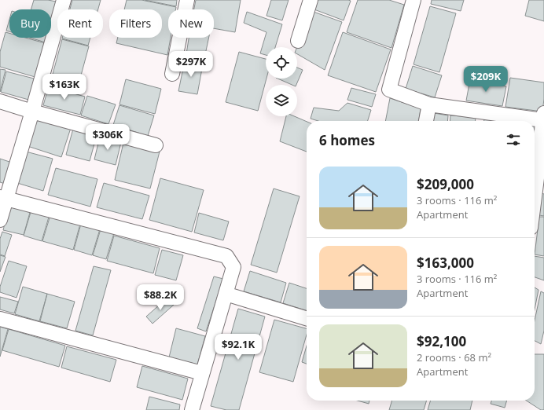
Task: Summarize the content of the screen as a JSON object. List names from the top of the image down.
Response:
{
  "page": {
    "chip": [
      "Buy",
      "Rent",
      "Filters",
      "New"
    ],
    "price": [
      "$297K",
      "$209K",
      "$163K",
      "$306K",
      "$88.2K",
      "$92.1K"
    ],
    "heading": "6 homes",
    "list": [
      {
        "name": "$209,000",
        "note": "3 rooms · 116 m² · Apartment"
      },
      {
        "name": "$163,000",
        "note": "3 rooms · 116 m² · Apartment"
      },
      {
        "name": "$92,100",
        "note": "2 rooms · 68 m² · Apartment"
      }
    ]
  }
}
